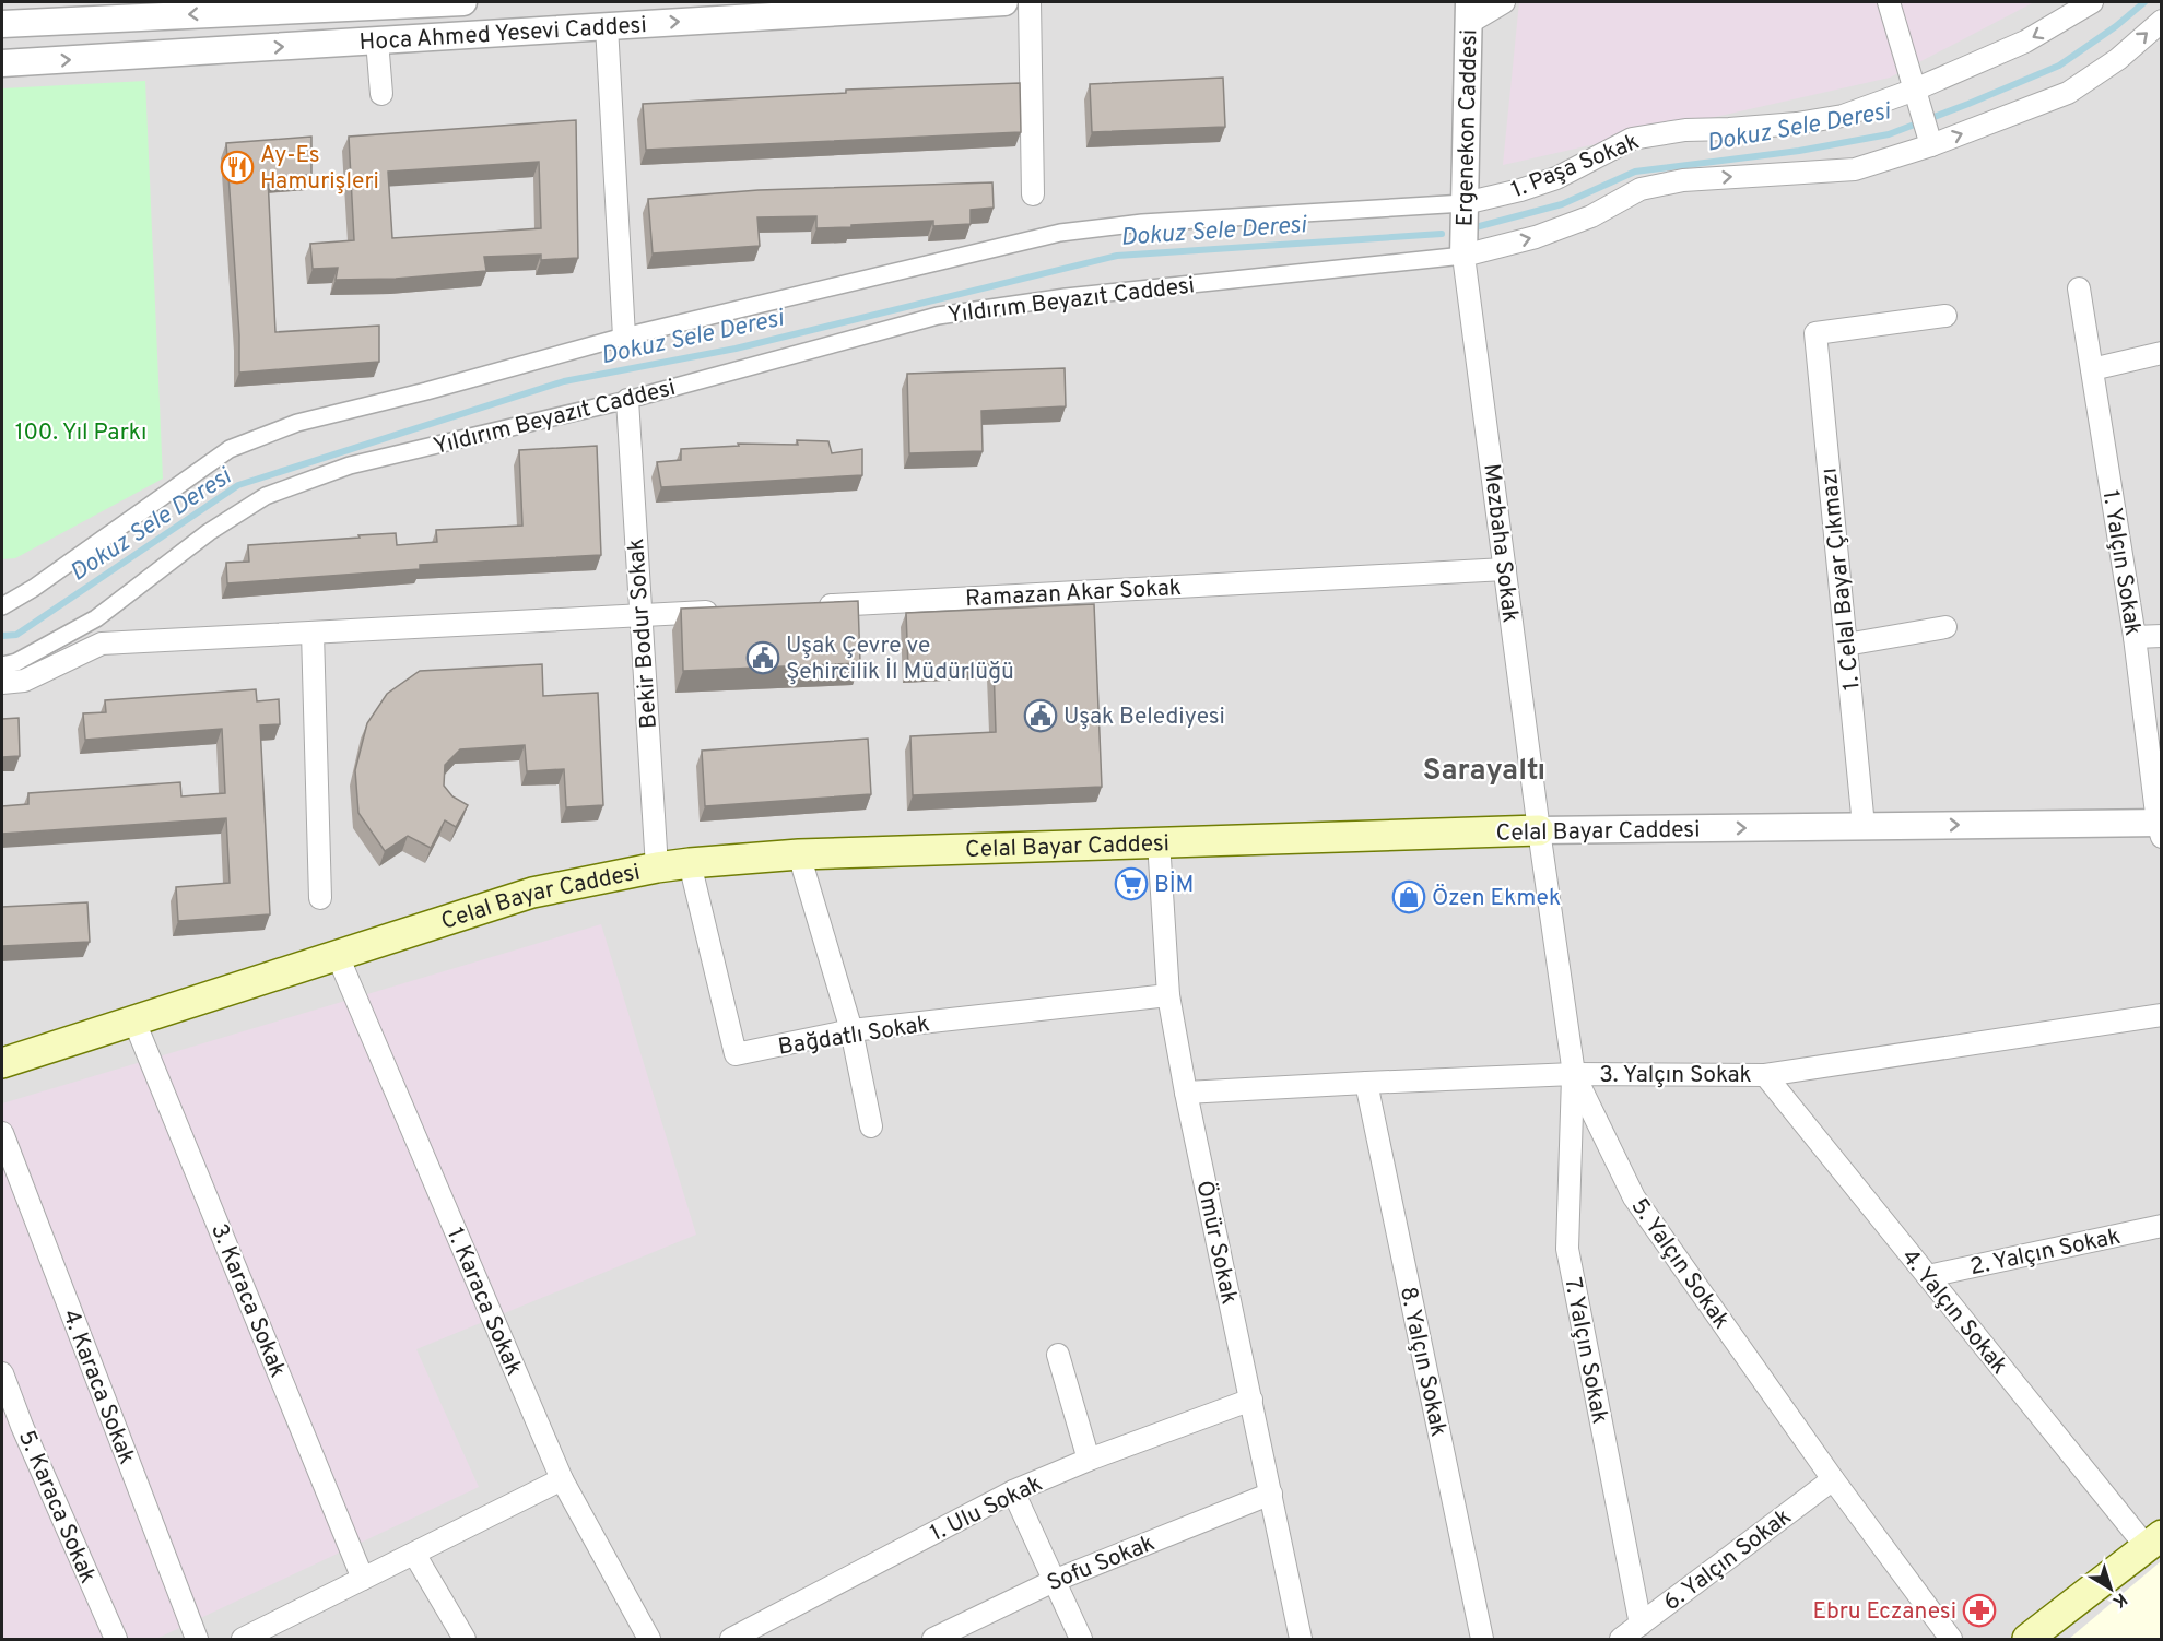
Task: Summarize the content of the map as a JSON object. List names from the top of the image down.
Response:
{
  "streets": {
    "main road": ["Celal Bayar Caddesi"],
    "street": [
      "Hoca Ahmed Yesevi Caddesi",
      "Ergenekon Caddesi",
      "1. Paşa Sokak",
      "Yıldırım Beyazıt Caddesi",
      "Mezbaha Sokak",
      "1. Yalçın Sokak",
      "1. Celal Bayar Çıkmazı",
      "Ramazan Akar Sokak",
      "Bekir Bodur Sokak",
      "Bağdatlı Sokak",
      "3. Yalçın Sokak",
      "Ömür Sokak",
      "2. Yalçın Sokak",
      "5. Yalçın Sokak",
      "3. Karaca Sokak",
      "1. Karaca Sokak",
      "4. Yalçın Sokak",
      "7. Yalçın Sokak",
      "8. Yalçın Sokak",
      "4. Karaca Sokak",
      "5. Karaca Sokak",
      "1. Ulu Sokak",
      "6. Yalçın Sokak",
      "Sofu Sokak"
    ]
  },
  "crossings": [
    ["Ergenekon Caddesi", "1. Paşa Sokak"],
    ["Ergenekon Caddesi", "Yıldırım Beyazıt Caddesi"],
    ["Ergenekon Caddesi", "Mezbaha Sokak"],
    ["Yıldırım Beyazıt Caddesi", "Mezbaha Sokak"],
    ["Yıldırım Beyazıt Caddesi", "Bekir Bodur Sokak"],
    ["Mezbaha Sokak", "Ramazan Akar Sokak"],
    ["Mezbaha Sokak", "Celal Bayar Caddesi"],
    ["Mezbaha Sokak", "5. Yalçın Sokak"],
    ["1. Yalçın Sokak", "Celal Bayar Caddesi"],
    ["1. Celal Bayar Çıkmazı", "Celal Bayar Caddesi"],
    ["Bekir Bodur Sokak", "Celal Bayar Caddesi"],
    ["Celal Bayar Caddesi", "Bağdatlı Sokak"],
    ["Celal Bayar Caddesi", "Ömür Sokak"],
    ["Celal Bayar Caddesi", "5. Yalçın Sokak"],
    ["Celal Bayar Caddesi", "3. Karaca Sokak"],
    ["Celal Bayar Caddesi", "1. Karaca Sokak"],
    ["Bağdatlı Sokak", "Ömür Sokak"],
    ["3. Yalçın Sokak", "Ömür Sokak"],
    ["3. Yalçın Sokak", "5. Yalçın Sokak"],
    ["3. Yalçın Sokak", "4. Yalçın Sokak"],
    ["3. Yalçın Sokak", "7. Yalçın Sokak"],
    ["3. Yalçın Sokak", "8. Yalçın Sokak"],
    ["Ömür Sokak", "1. Ulu Sokak"],
    ["Ömür Sokak", "Sofu Sokak"],
    ["2. Yalçın Sokak", "4. Yalçın Sokak"],
    ["5. Yalçın Sokak", "7. Yalçın Sokak"],
    ["5. Yalçın Sokak", "6. Yalçın Sokak"],
    ["7. Yalçın Sokak", "6. Yalçın Sokak"]
  ],
  "districts": ["Sarayaltı"],
  "water": ["Dokuz Sele Deresi"],
  "parks": ["100. Yıl Parkı"],
  "places": {
    "restaurant": ["Ay-Es Hamurişleri"],
    "public building": ["Uşak Çevre ve Şehircilik İl Müdürlüğü", "Uşak Belediyesi"],
    "supermarket": ["BİM"],
    "shop": ["Özen Ekmek"],
    "pharmacy": ["Ebru Eczanesi"]
  },
  "north": "bottom right"
}
